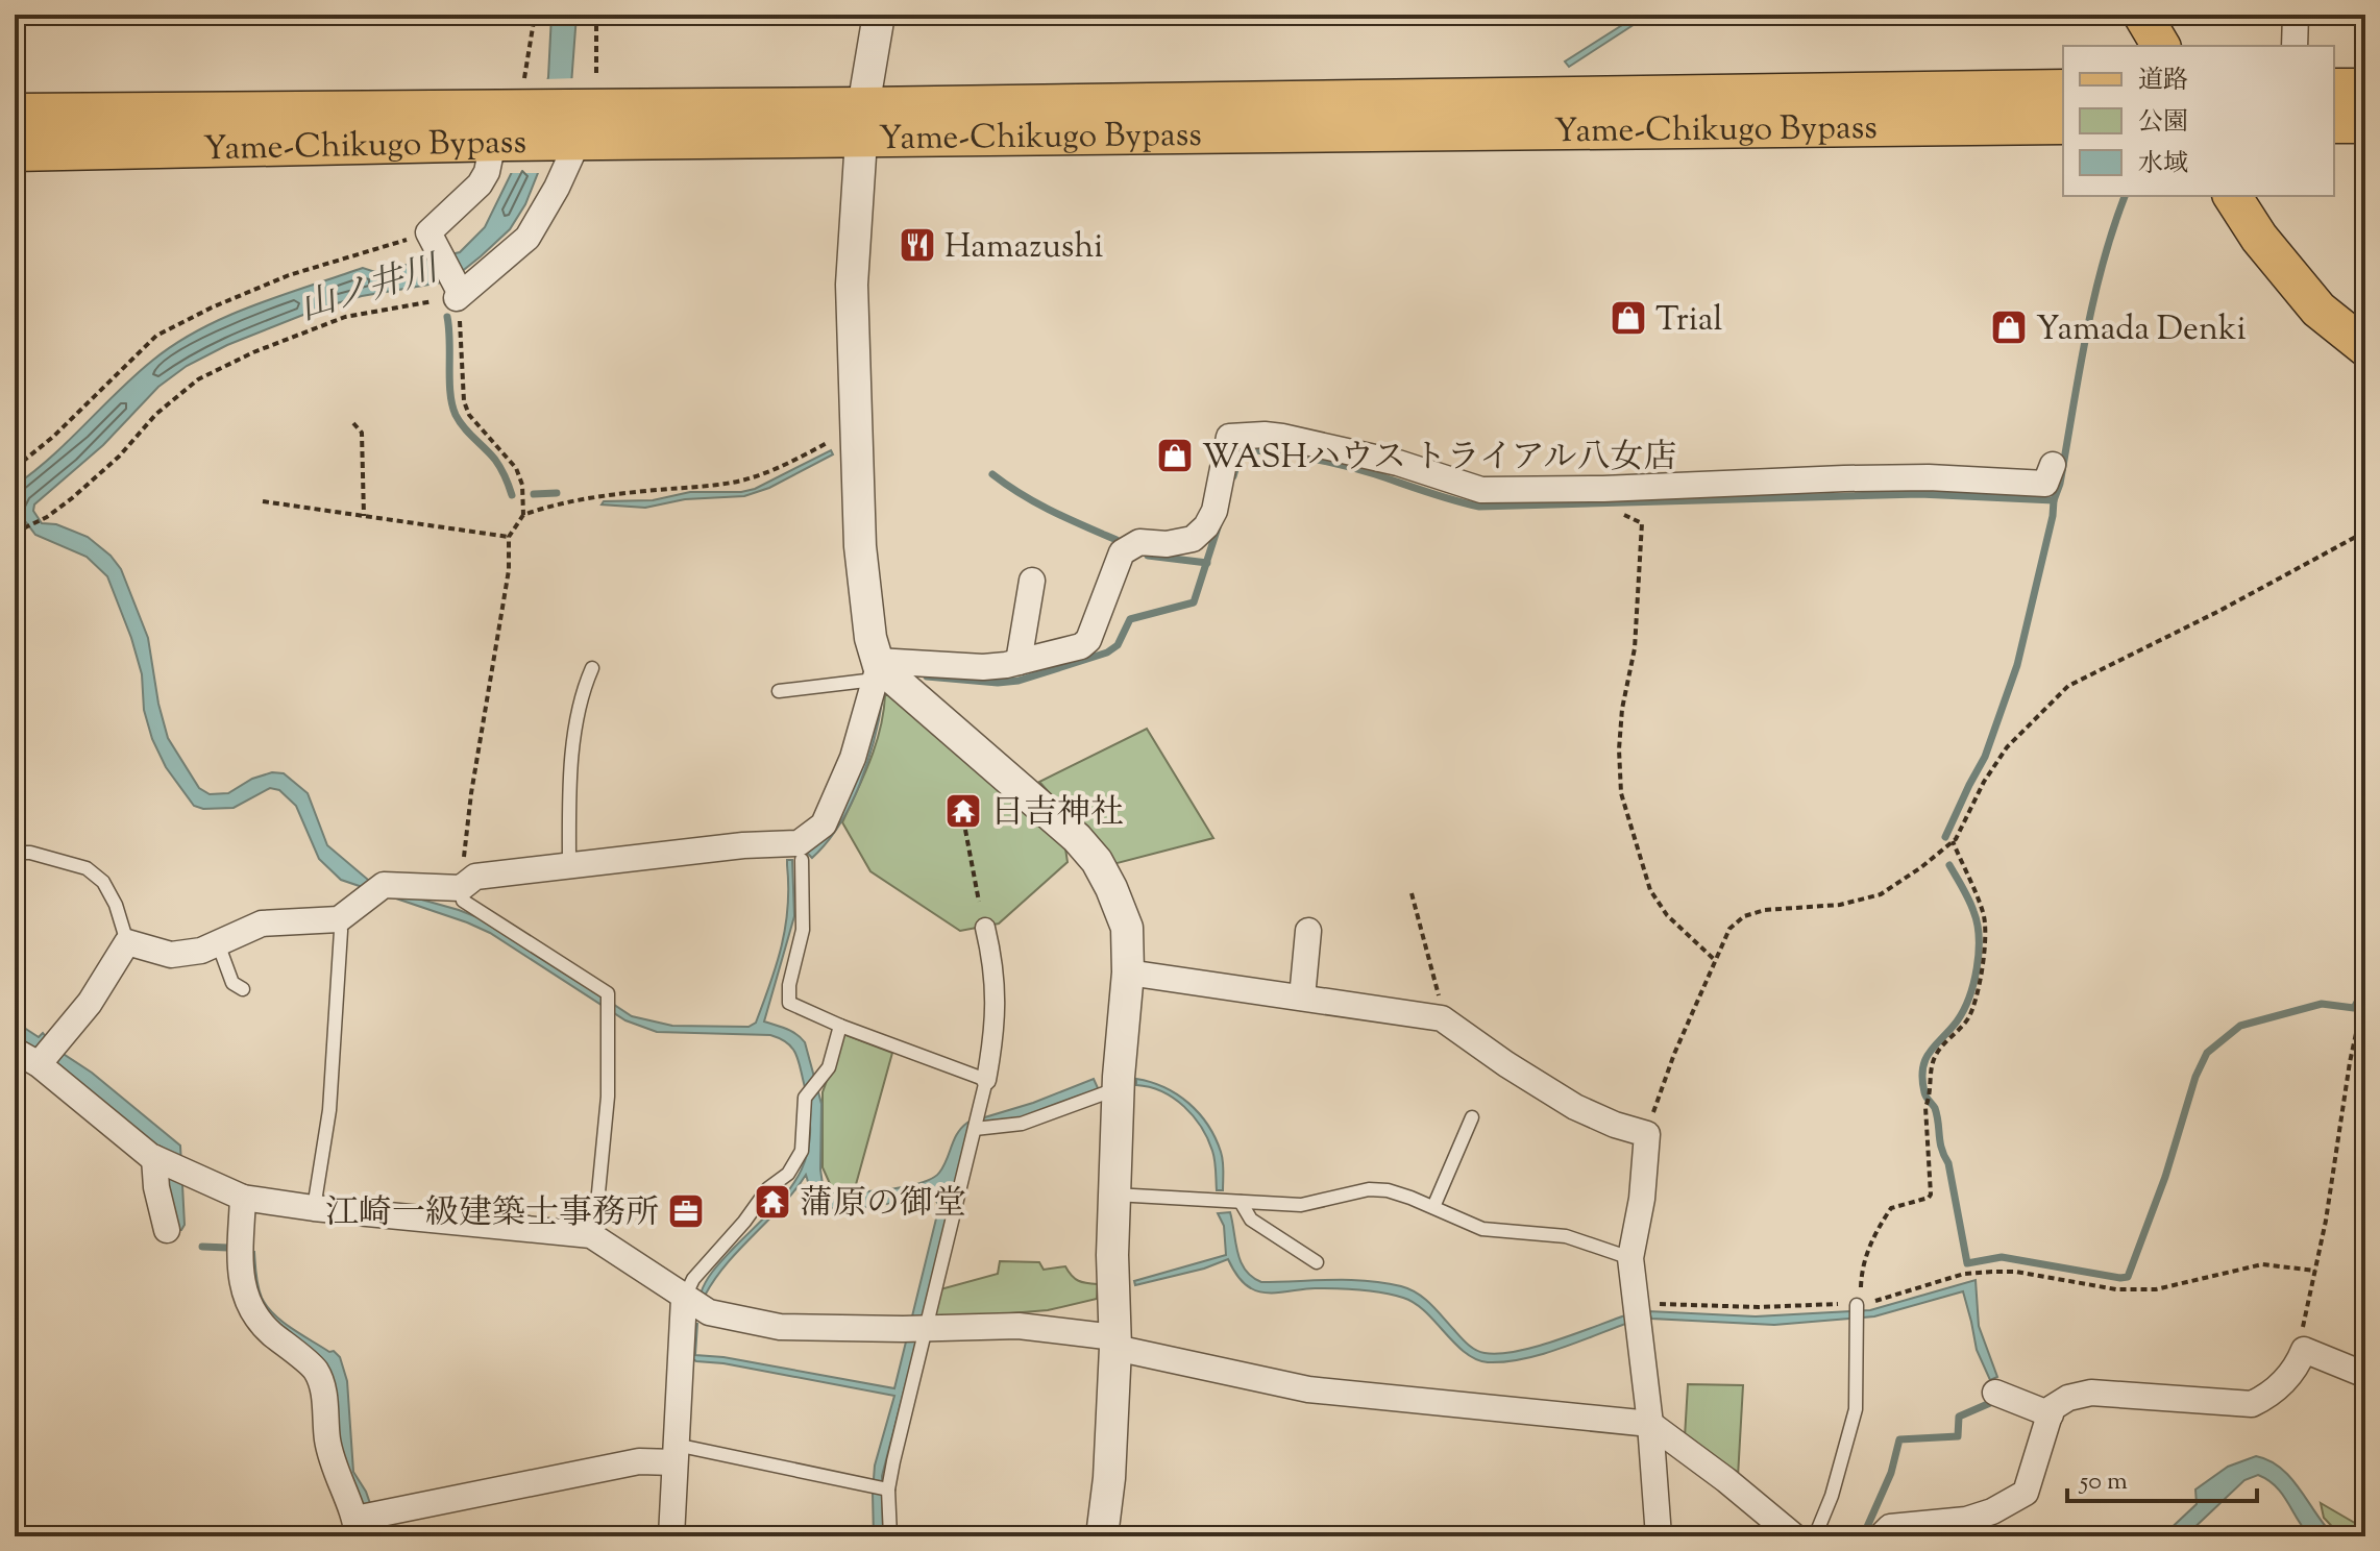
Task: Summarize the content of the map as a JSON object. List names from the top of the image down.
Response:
{
  "streets": {
    "highway": ["Yame-Chikugo Bypass"]
  },
  "water": ["山ノ井川"],
  "places": {
    "restaurant": ["Hamazushi"],
    "shop": ["Trial", "Yamada Denki", "WASHハウス トライアル八女店"],
    "temple": ["日吉神社", "蒲原の御堂"],
    "office": ["江崎一級建築士事務所"]
  },
  "legend": ["道路", "公園", "水域"],
  "scale_bar": "50 m"
}
